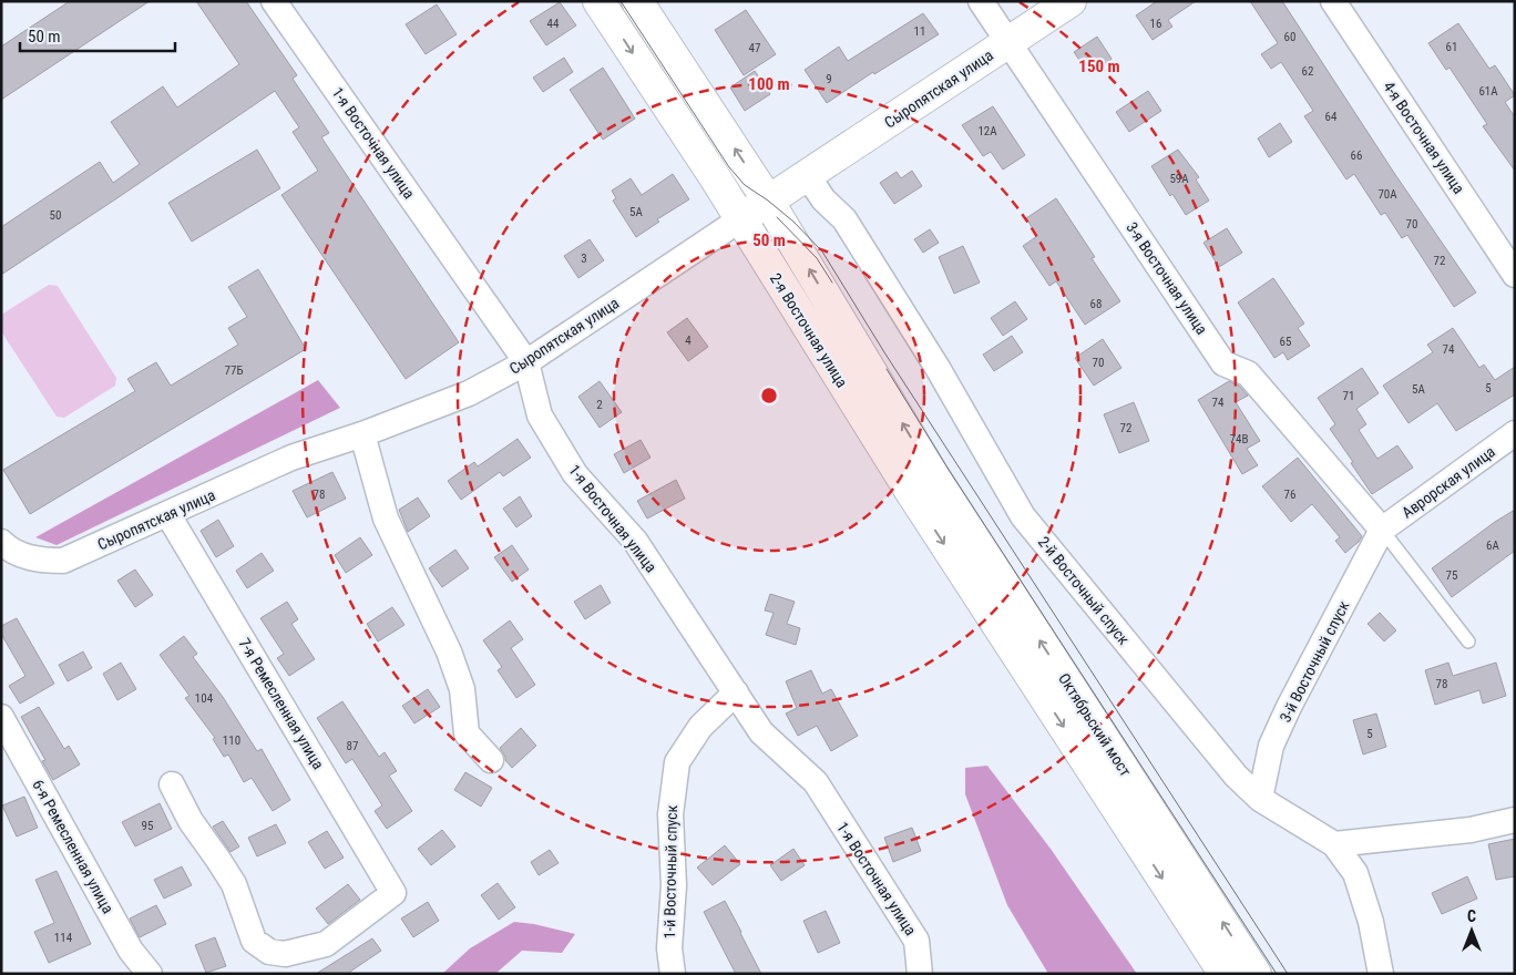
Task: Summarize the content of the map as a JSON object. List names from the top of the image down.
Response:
{
  "streets": {
    "main road": ["Сыропятская улица", "2-я Восточная улица", "Октябрьский мост"],
    "street": [
      "4-я Восточная улица",
      "1-я Восточная улица",
      "3-я Восточная улица",
      "Аврорская улица",
      "2-й Восточный спуск",
      "3-й Восточный спуск",
      "7-я Ремесленная улица",
      "6-я Ремесленная улица",
      "1-й Восточный спуск"
    ]
  },
  "crossings": [
    ["Сыропятская улица", "1-я Восточная улица"],
    ["Сыропятская улица", "3-я Восточная улица"],
    ["Сыропятская улица", "2-я Восточная улица"],
    ["Сыропятская улица", "2-й Восточный спуск"],
    ["Сыропятская улица", "7-я Ремесленная улица"],
    ["1-я Восточная улица", "1-й Восточный спуск"],
    ["3-я Восточная улица", "Аврорская улица"],
    ["3-я Восточная улица", "3-й Восточный спуск"],
    ["2-я Восточная улица", "Октябрьский мост"],
    ["Аврорская улица", "3-й Восточный спуск"],
    ["2-й Восточный спуск", "3-й Восточный спуск"]
  ],
  "house_numbers": [
    "44",
    "16",
    "11",
    "60",
    "61",
    "47",
    "62",
    "9",
    "61А",
    "64",
    "12А",
    "66",
    "59А",
    "70А",
    "5А",
    "50",
    "70",
    "3",
    "72",
    "68",
    "4",
    "65",
    "74",
    "70",
    "77Б",
    "5",
    "5А",
    "71",
    "74",
    "2",
    "72",
    "74В",
    "78",
    "76",
    "6А",
    "75",
    "78",
    "104",
    "5",
    "110",
    "87",
    "95",
    "114"
  ],
  "scale_bar": "50 m",
  "north": "top",
  "rings": ["150 m", "100 m", "50 m"]
}
